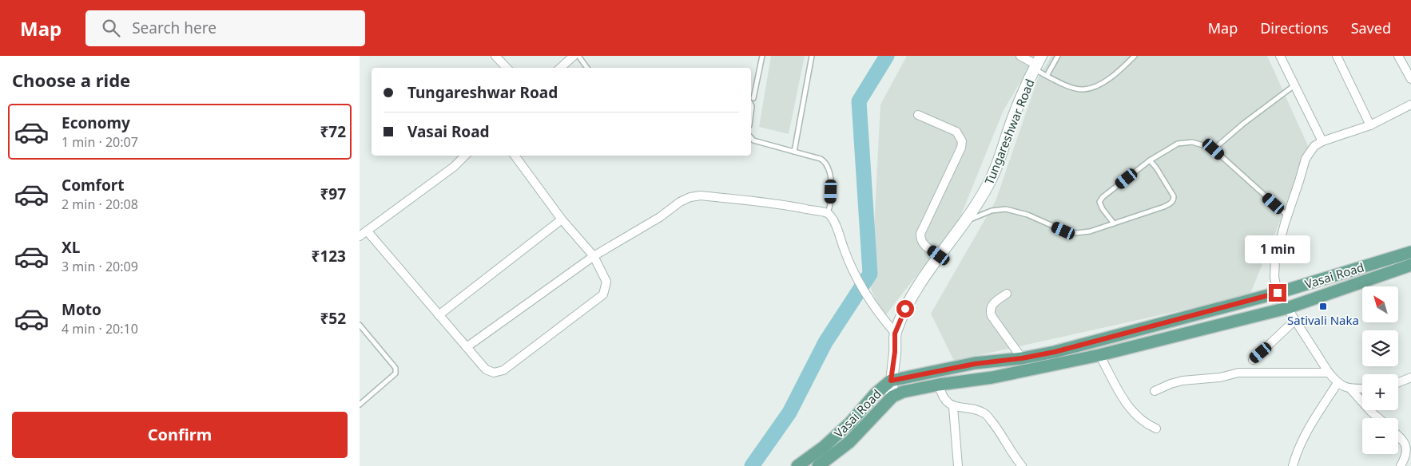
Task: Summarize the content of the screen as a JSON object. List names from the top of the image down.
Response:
{
  "streets": {
    "main road": ["Vasai Road"],
    "street": ["Tungareshwar Road"]
  },
  "crossings": [
    ["Tungareshwar Road", "Vasai Road"]
  ],
  "places": {
    "transit": ["Sativali Naka"]
  },
  "north": "top left",
  "page": {
    "header": "Map",
    "search": "Search here",
    "nav": ["Map", "Directions", "Saved"],
    "heading": "Choose a ride",
    "banner": ["Tungareshwar Road", "Vasai Road"],
    "list": [
      {
        "name": "Economy",
        "note": "1 min · 20:07",
        "value": "₹72"
      },
      {
        "name": "Comfort",
        "note": "2 min · 20:08",
        "value": "₹97"
      },
      {
        "name": "XL",
        "note": "3 min · 20:09",
        "value": "₹123"
      },
      {
        "name": "Moto",
        "note": "4 min · 20:10",
        "value": "₹52"
      }
    ],
    "bubble": "1 min",
    "map_buttons": ["+", "−"],
    "buttons": "Confirm"
  }
}
